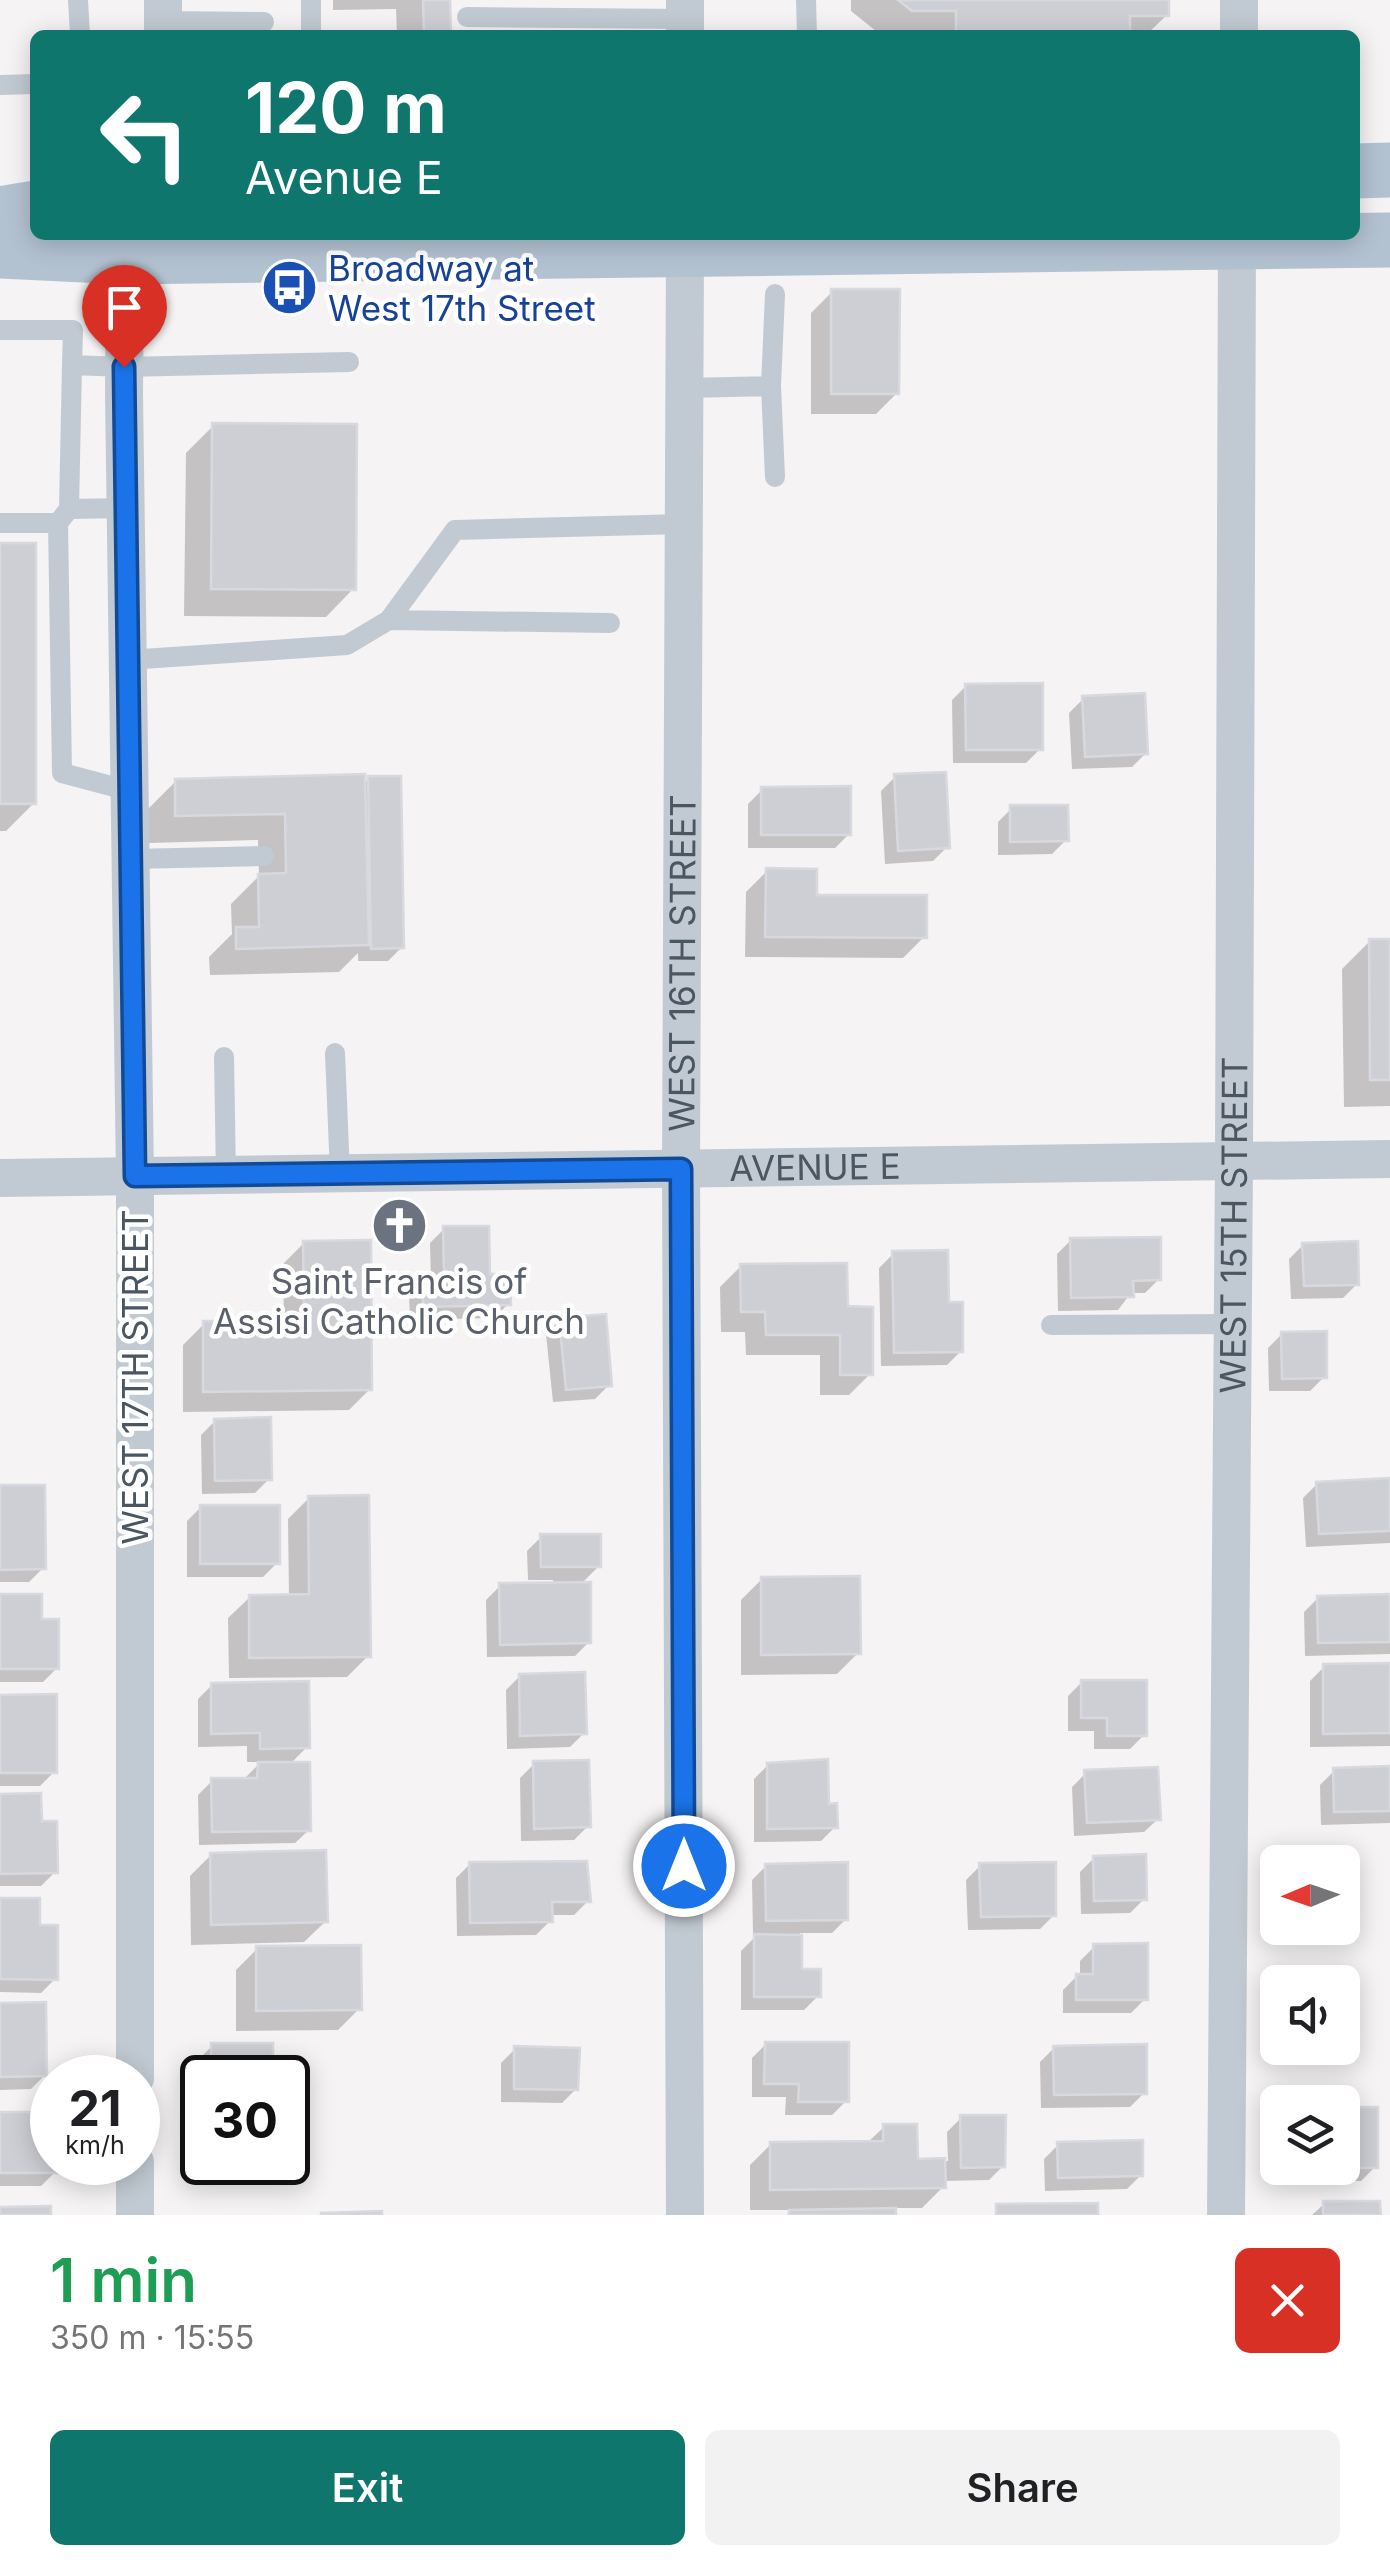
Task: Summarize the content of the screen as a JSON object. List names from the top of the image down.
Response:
{
  "streets": {
    "street": [
      "WEST 16TH STREET",
      "AVENUE E",
      "WEST 15TH STREET",
      "WEST 17TH STREET"
    ]
  },
  "crossings": [
    ["WEST 16TH STREET", "AVENUE E"],
    ["AVENUE E", "WEST 15TH STREET"],
    ["AVENUE E", "WEST 17TH STREET"]
  ],
  "places": {
    "bus stop": ["Broadway at West 17th Street"],
    "church": ["Saint Francis of Assisi Catholic Church"]
  },
  "north": "left",
  "page": {
    "turn": ["120 m", "Avenue E"],
    "speed": "21 km/h",
    "limit": "30",
    "heading": ["1 min", "350 m · 15:55"],
    "buttons": ["Exit", "Share"]
  }
}
